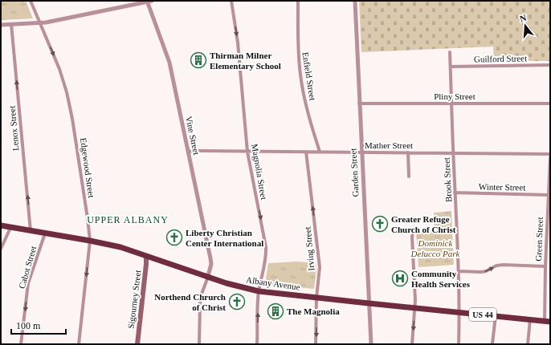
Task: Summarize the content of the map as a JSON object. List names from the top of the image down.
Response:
{
  "streets": {
    "highway": ["Albany Avenue", "US 44"],
    "main road": ["Sigourney Street"],
    "street": [
      "Guilford Street",
      "Enfield Street",
      "Pliny Street",
      "Lenox Street",
      "Vine Street",
      "Mather Street",
      "Edgewood Street",
      "Magnolia Street",
      "Garden Street",
      "Brook Street",
      "Winter Street",
      "Green Street",
      "Irving Street",
      "Cabot Street"
    ]
  },
  "crossings": [
    ["Guilford Street", "Brook Street"],
    ["Enfield Street", "Mather Street"],
    ["Pliny Street", "Garden Street"],
    ["Pliny Street", "Brook Street"],
    ["Lenox Street", "Albany Avenue"],
    ["Vine Street", "Mather Street"],
    ["Vine Street", "Albany Avenue"],
    ["Mather Street", "Magnolia Street"],
    ["Mather Street", "Garden Street"],
    ["Mather Street", "Brook Street"],
    ["Mather Street", "Irving Street"],
    ["Edgewood Street", "Albany Avenue"],
    ["Magnolia Street", "Albany Avenue"],
    ["Garden Street", "Albany Avenue"],
    ["Brook Street", "Winter Street"],
    ["Brook Street", "Albany Avenue"],
    ["Winter Street", "Green Street"],
    ["Green Street", "Albany Avenue"],
    ["Irving Street", "Albany Avenue"],
    ["Cabot Street", "Albany Avenue"],
    ["Albany Avenue", "Sigourney Street"]
  ],
  "one_way": ["Lenox Street", "Edgewood Street", "Cabot Street"],
  "districts": ["UPPER ALBANY"],
  "parks": ["Dominick Delucco Park"],
  "places": {
    "building": ["Thirman Milner Elementary School", "The Magnolia"],
    "church": ["Greater Refuge Church of Christ", "Liberty Christian Center International", "Northend Chrurch of Christ"],
    "hospital": ["Community Health Services"]
  },
  "scale_bar": "100 m",
  "north": "top"
}
